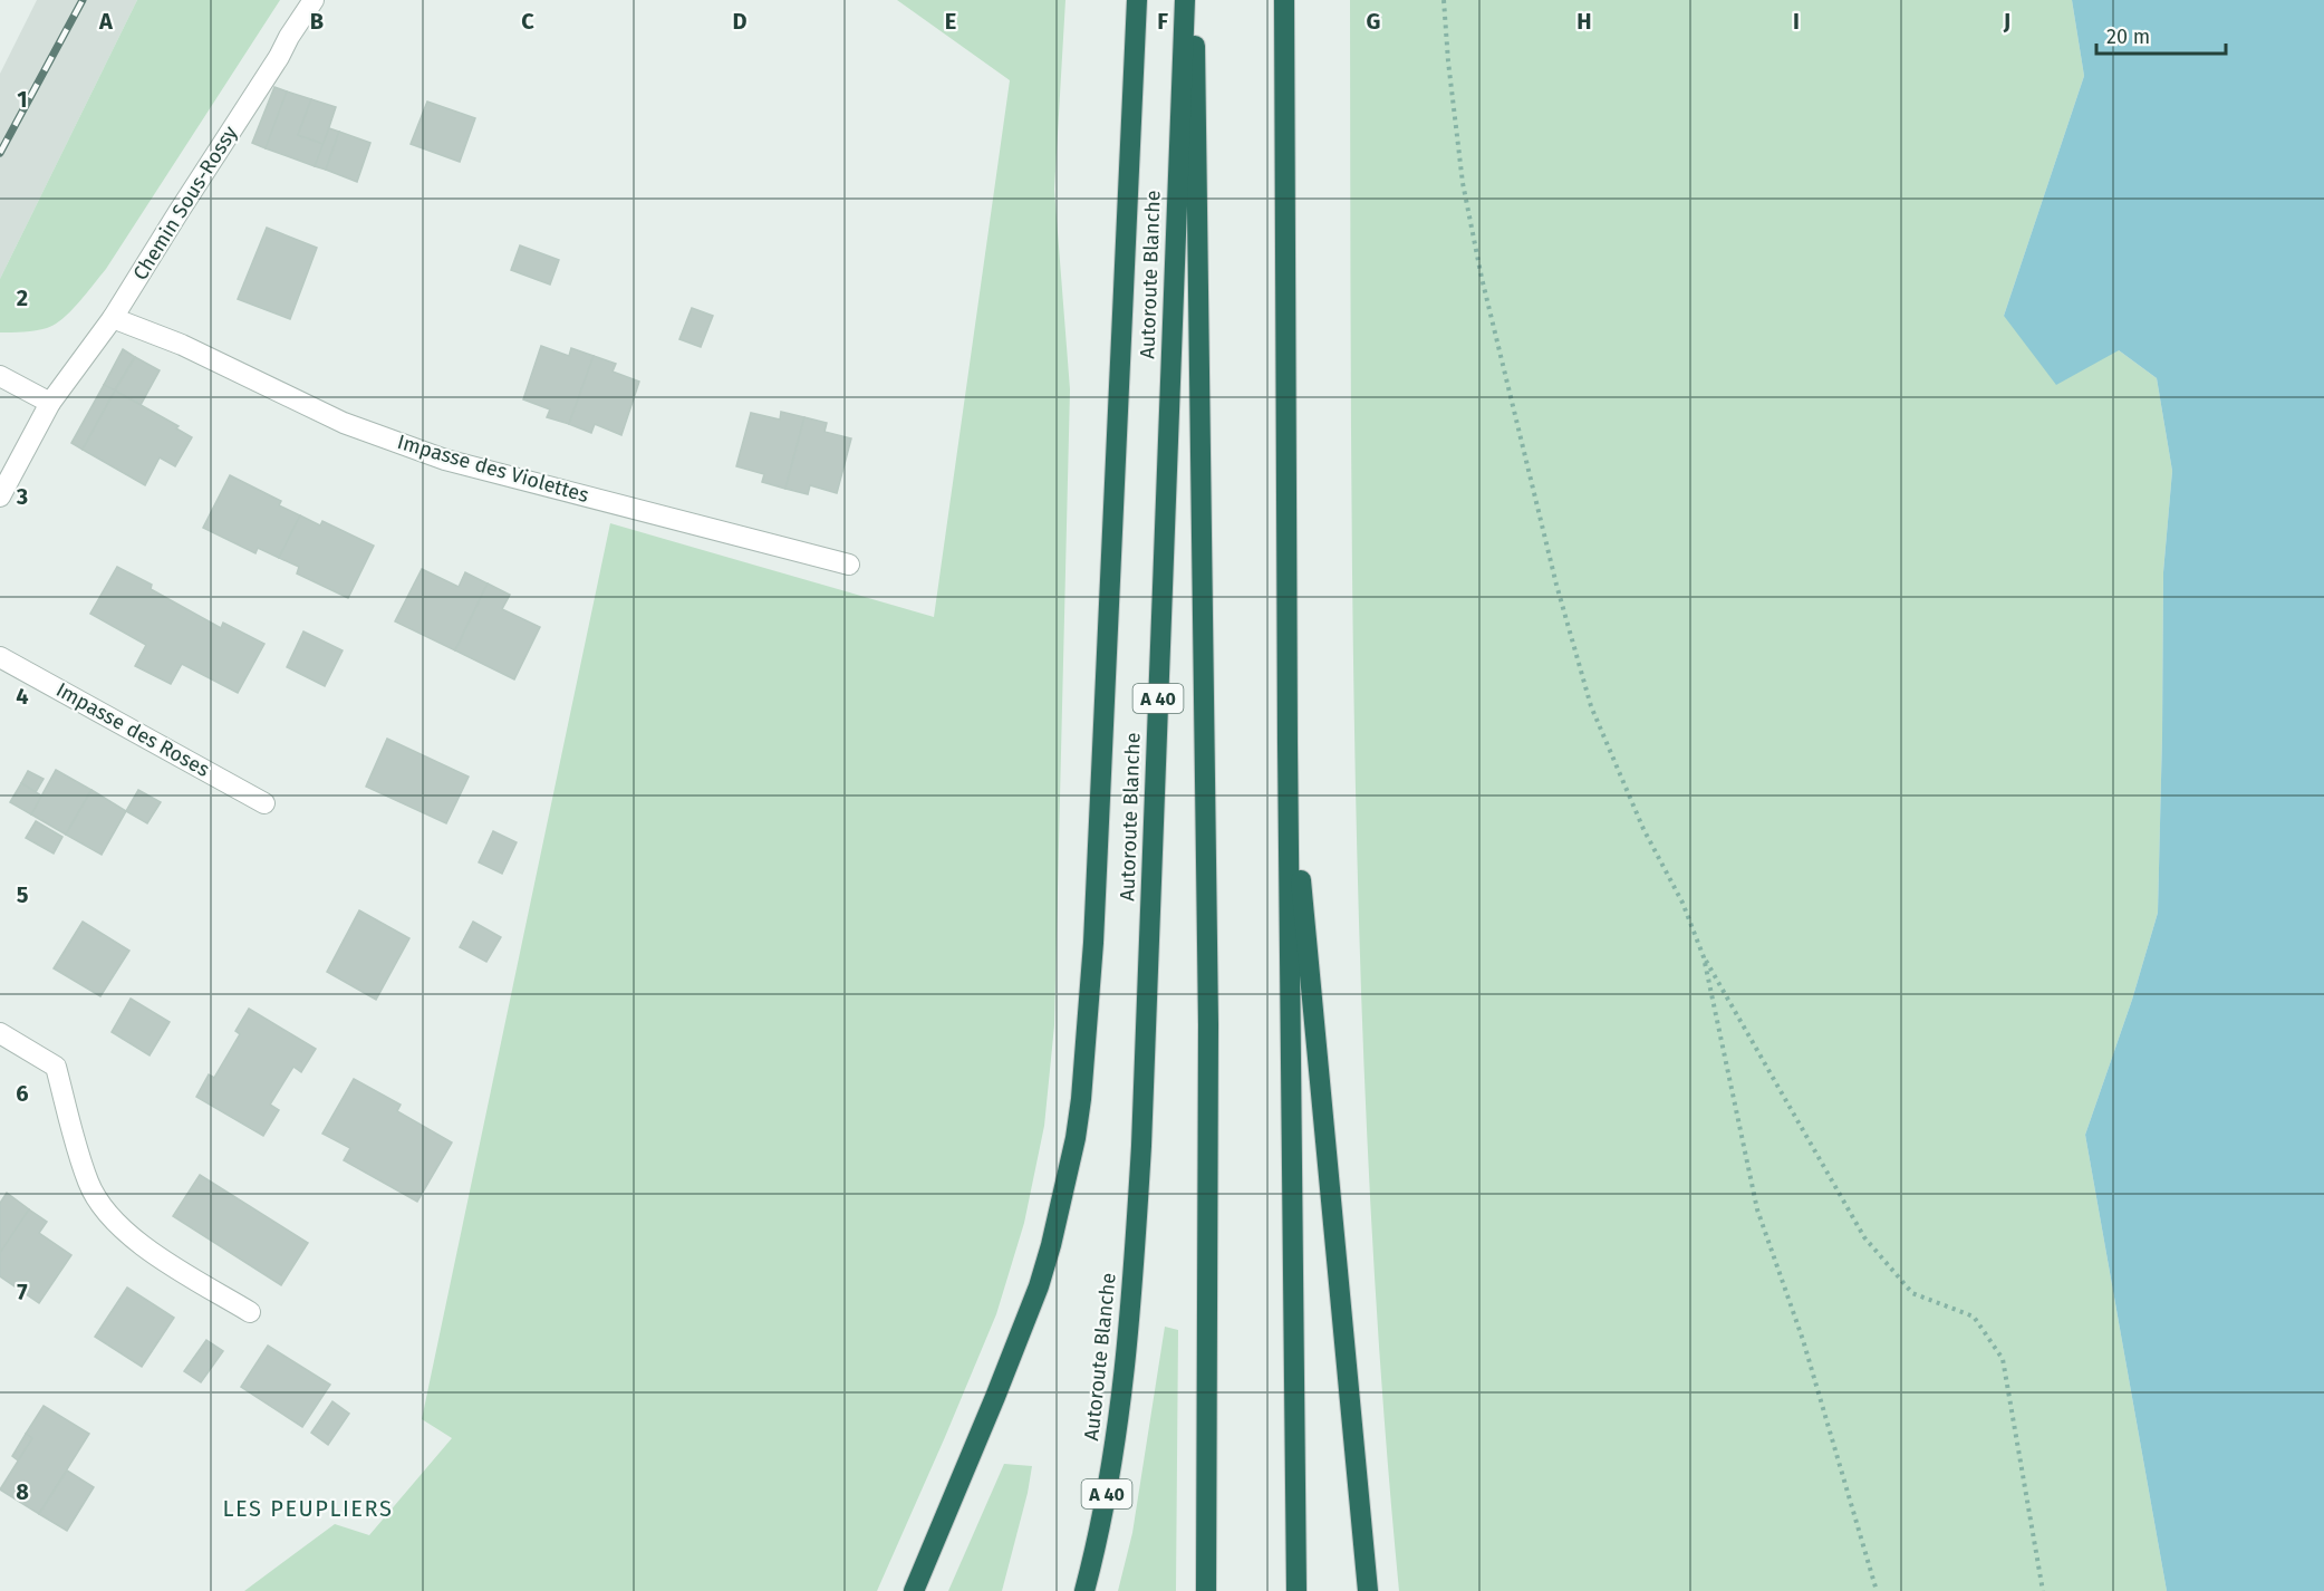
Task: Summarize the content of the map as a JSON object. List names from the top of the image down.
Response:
{
  "streets": {
    "highway": ["Autoroute Blanche", "A 40"],
    "street": ["Chemin Sous-Rossy", "Impasse des Violettes", "Impasse des Roses"]
  },
  "crossings": [
    ["Chemin Sous-Rossy", "Impasse des Violettes"]
  ],
  "districts": ["LES PEUPLIERS"],
  "scale_bar": "20 m",
  "grid": {
    "columns": [
      "A",
      "B",
      "C",
      "D",
      "E",
      "F",
      "G",
      "H",
      "I",
      "J"
    ],
    "rows": [
      "1",
      "2",
      "3",
      "4",
      "5",
      "6",
      "7",
      "8"
    ]
  }
}
